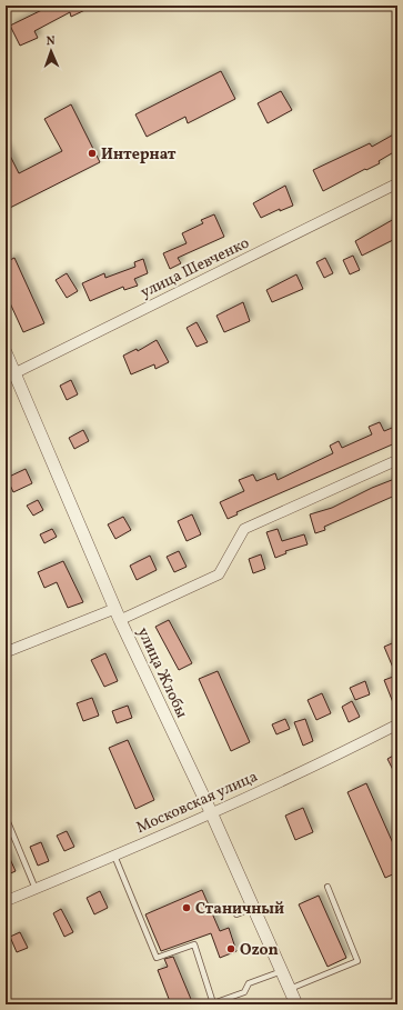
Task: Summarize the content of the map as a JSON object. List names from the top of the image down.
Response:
{
  "streets": {
    "street": ["улица Шевченко", "улица Жлобы", "Московская улица"]
  },
  "crossings": [
    ["улица Шевченко", "улица Жлобы"],
    ["улица Жлобы", "Московская улица"]
  ],
  "places": ["Интернат", "Станичный", "Ozon"],
  "north": "top"
}
